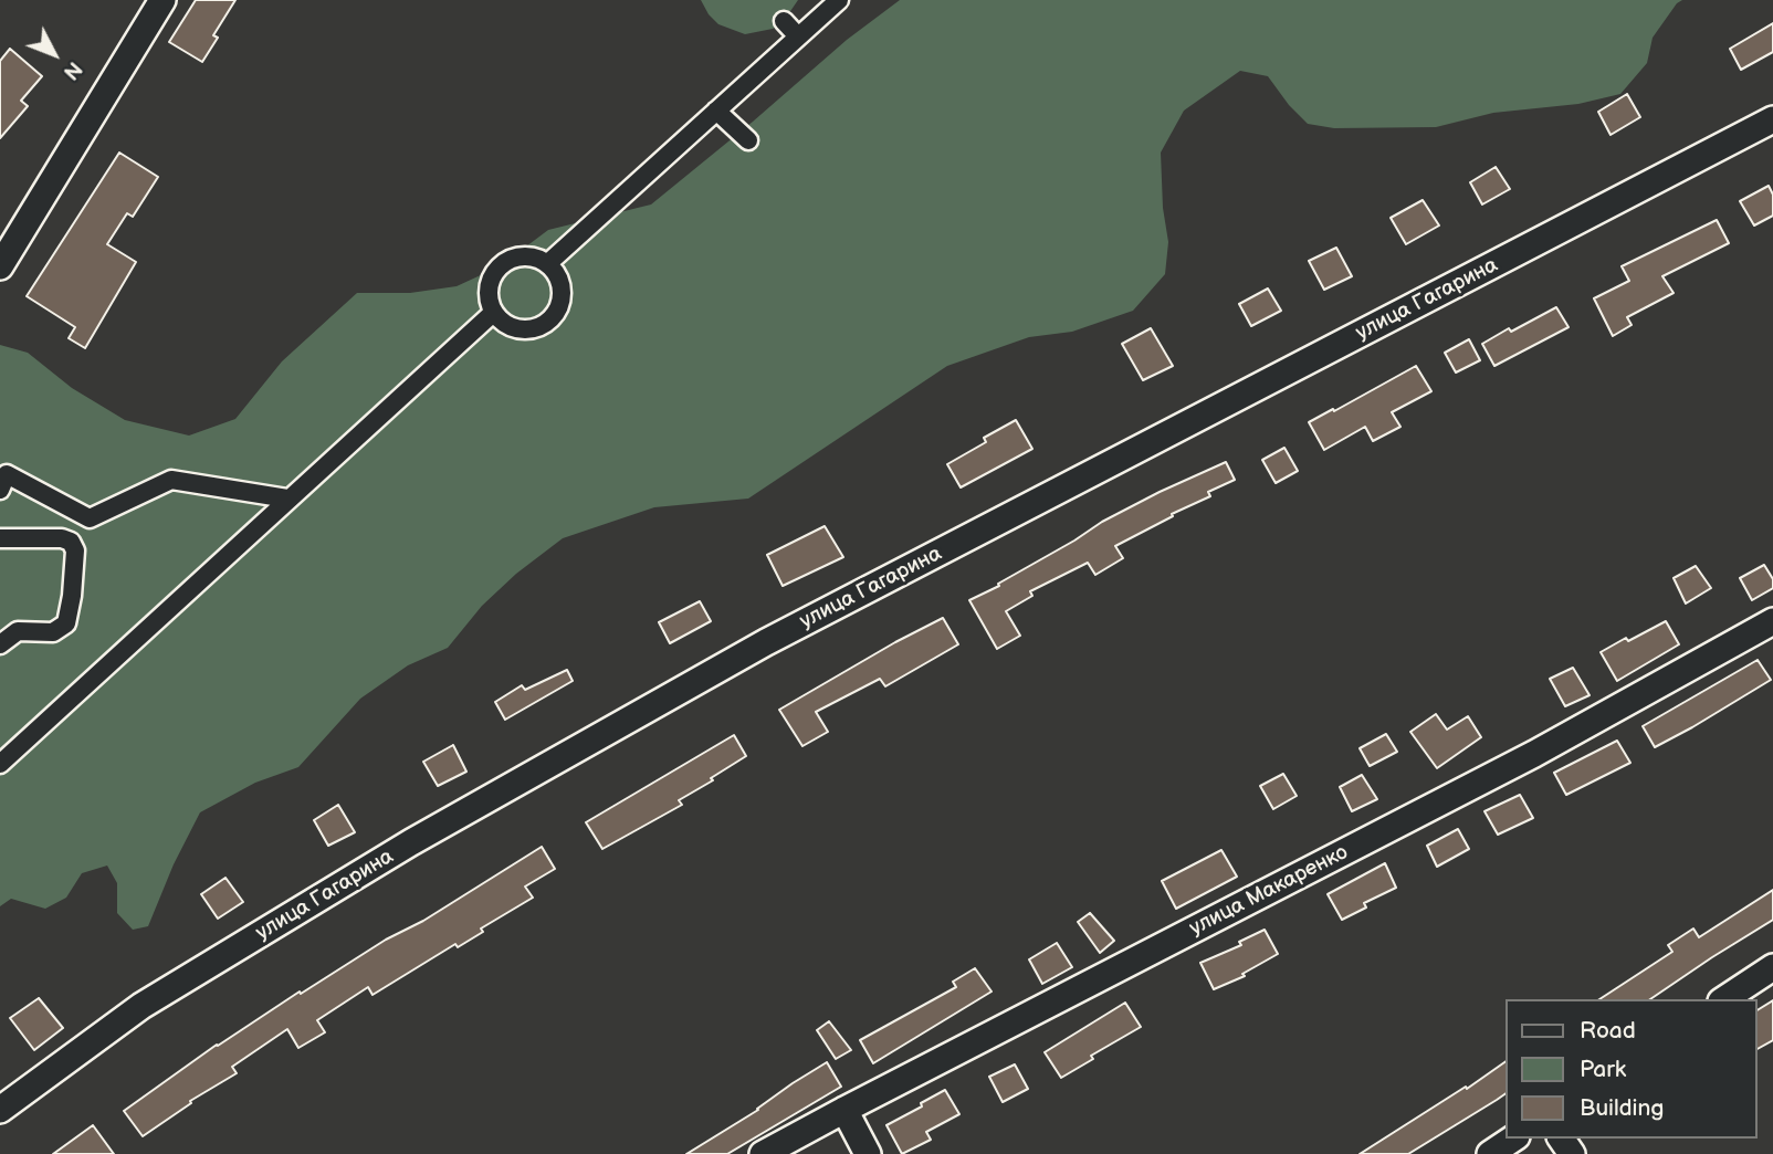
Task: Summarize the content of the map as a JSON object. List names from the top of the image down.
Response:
{
  "streets": {
    "street": ["улица Гагарина", "улица Макаренко"]
  },
  "legend": ["Road", "Park", "Building"],
  "north": "bottom right"
}
